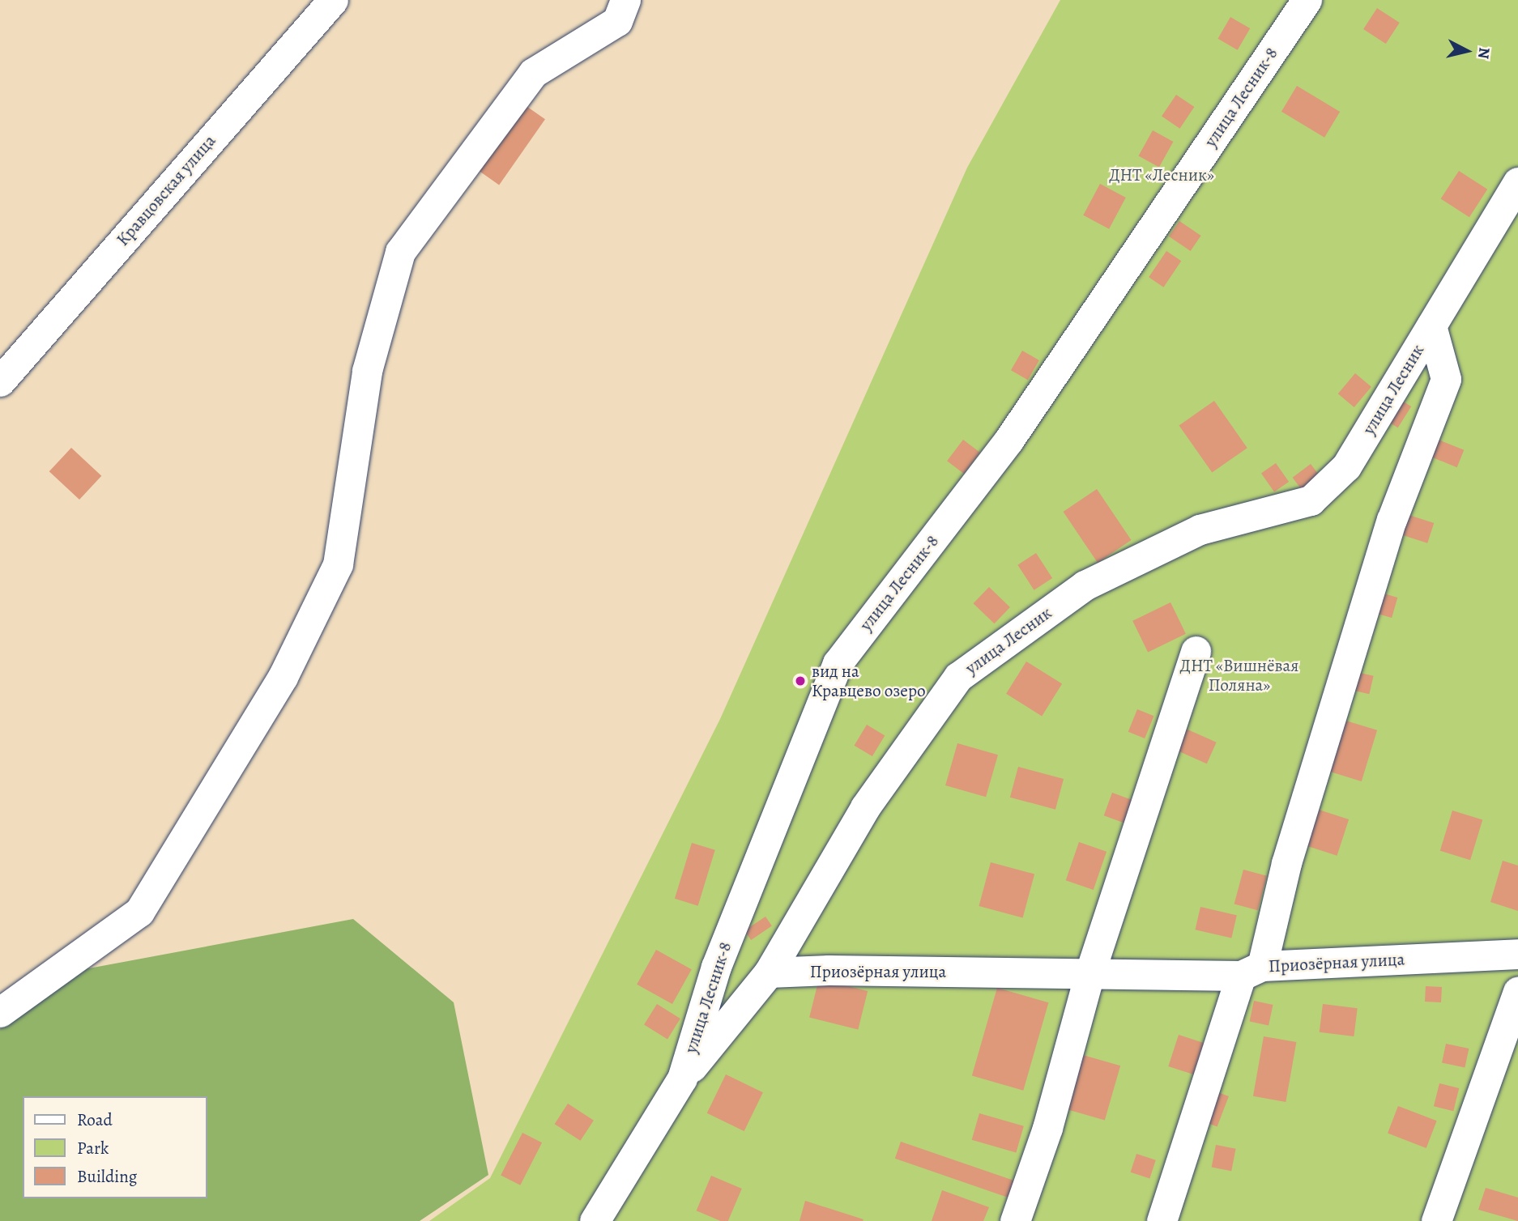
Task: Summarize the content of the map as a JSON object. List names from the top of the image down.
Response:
{
  "streets": {
    "street": [
      "улица Лесник-8",
      "Кравцовская улица",
      "улица Лесник",
      "Приозёрная улица"
    ]
  },
  "crossings": [
    ["улица Лесник-8", "улица Лесник"],
    ["улица Лесник", "Приозёрная улица"]
  ],
  "parks": ["ДНТ «Лесник»", "ДНТ «Вишнёвая Поляна»"],
  "places": ["вид на Кравцево озеро"],
  "legend": ["Road", "Park", "Building"],
  "north": "right"
}
